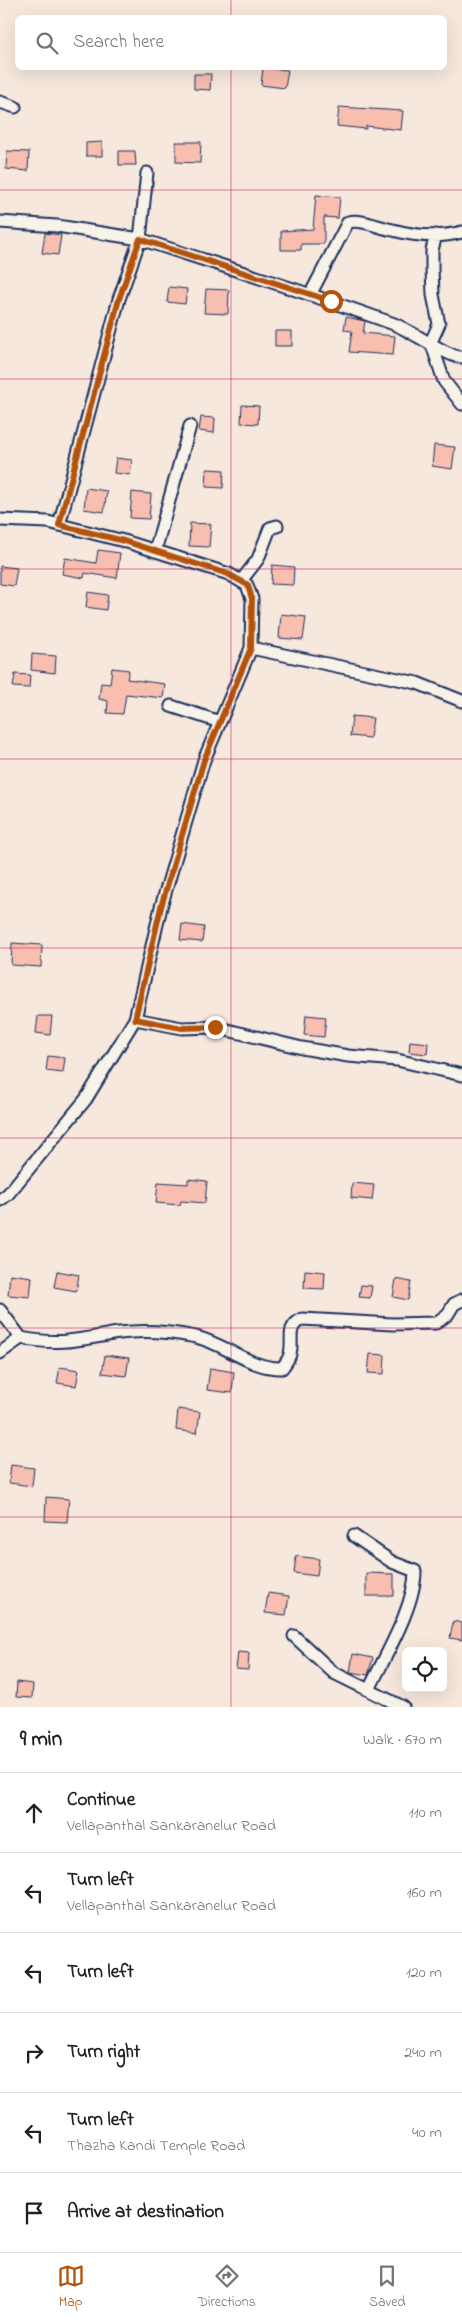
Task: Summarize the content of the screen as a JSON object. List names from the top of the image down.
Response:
{
  "page": {
    "search": "Search here",
    "heading": ["9 min", "Walk · 670 m"],
    "list": [
      ["Continue", "Vellapanthal Sankaranelur Road", "110 m"],
      ["Turn left", "Vellapanthal Sankaranelur Road", "160 m"],
      ["Turn left", "120 m"],
      ["Turn right", "240 m"],
      ["Turn left", "Thazha Kandi Temple Road", "40 m"],
      "Arrive at destination"
    ],
    "nav": ["Map", "Directions", "Saved"]
  }
}
